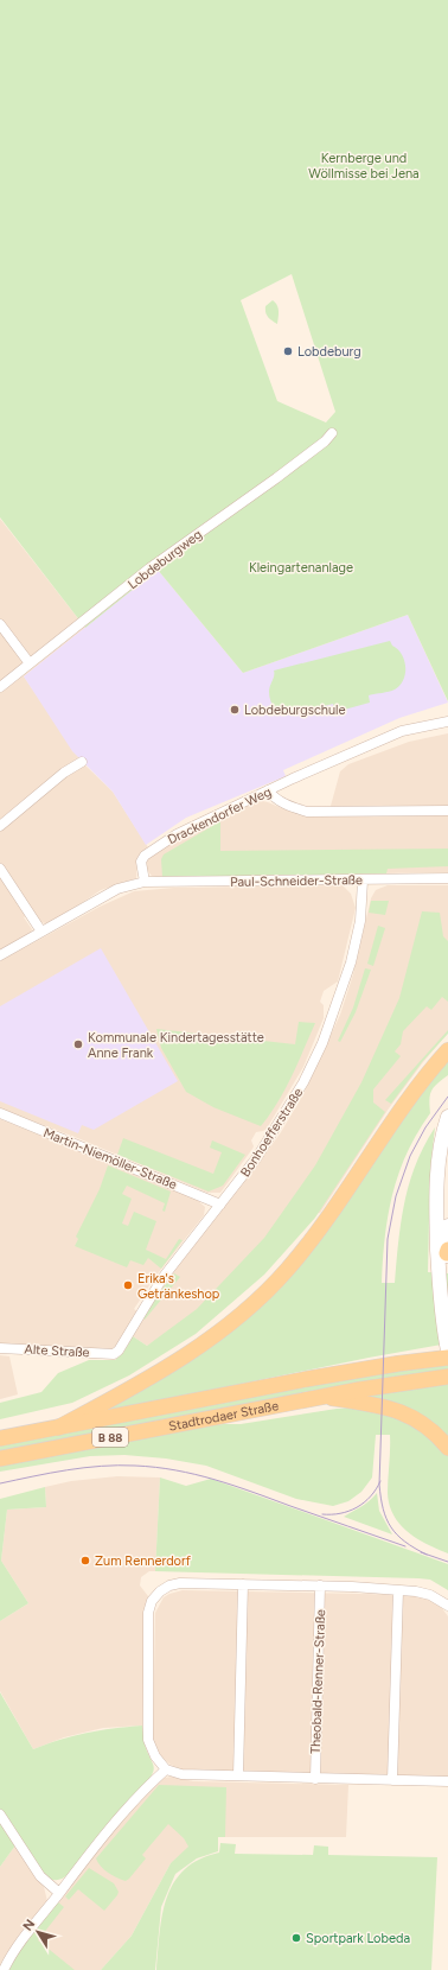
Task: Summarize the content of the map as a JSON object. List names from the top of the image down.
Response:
{
  "streets": {
    "main road": ["Stadtrodaer Straße", "B 88"],
    "street": [
      "Lobdeburgweg",
      "Drackendorfer Weg",
      "Paul-Schneider-Straße",
      "Bonhoefferstraße",
      "Martin-Niemöller-Straße",
      "Alte Straße",
      "Theobald-Renner-Straße"
    ]
  },
  "crossings": [
    ["Drackendorfer Weg", "Paul-Schneider-Straße"],
    ["Paul-Schneider-Straße", "Bonhoefferstraße"],
    ["Bonhoefferstraße", "Martin-Niemöller-Straße"],
    ["Bonhoefferstraße", "Alte Straße"]
  ],
  "parks": ["Kernberge und Wöllmisse bei Jena", "Kleingartenanlage"],
  "places": [
    "Lobdeburg",
    "Lobdeburgschule",
    "Kommunale Kindertagesstätte Anne Frank",
    "Erika's Getränkeshop",
    "Zum Rennerdorf",
    "Sportpark Lobeda"
  ],
  "north": "top left"
}
